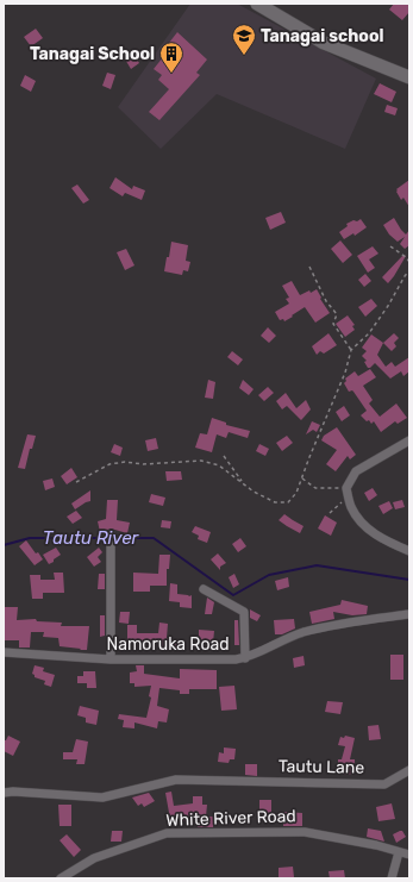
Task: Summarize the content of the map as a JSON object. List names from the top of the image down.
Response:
{
  "streets": {
    "street": ["Namoruka Road", "Tautu Lane", "White River Road"]
  },
  "water": ["Tautu River"],
  "places": {
    "school or university": ["Tanagai school"],
    "building": ["Tanagai School"]
  }
}
